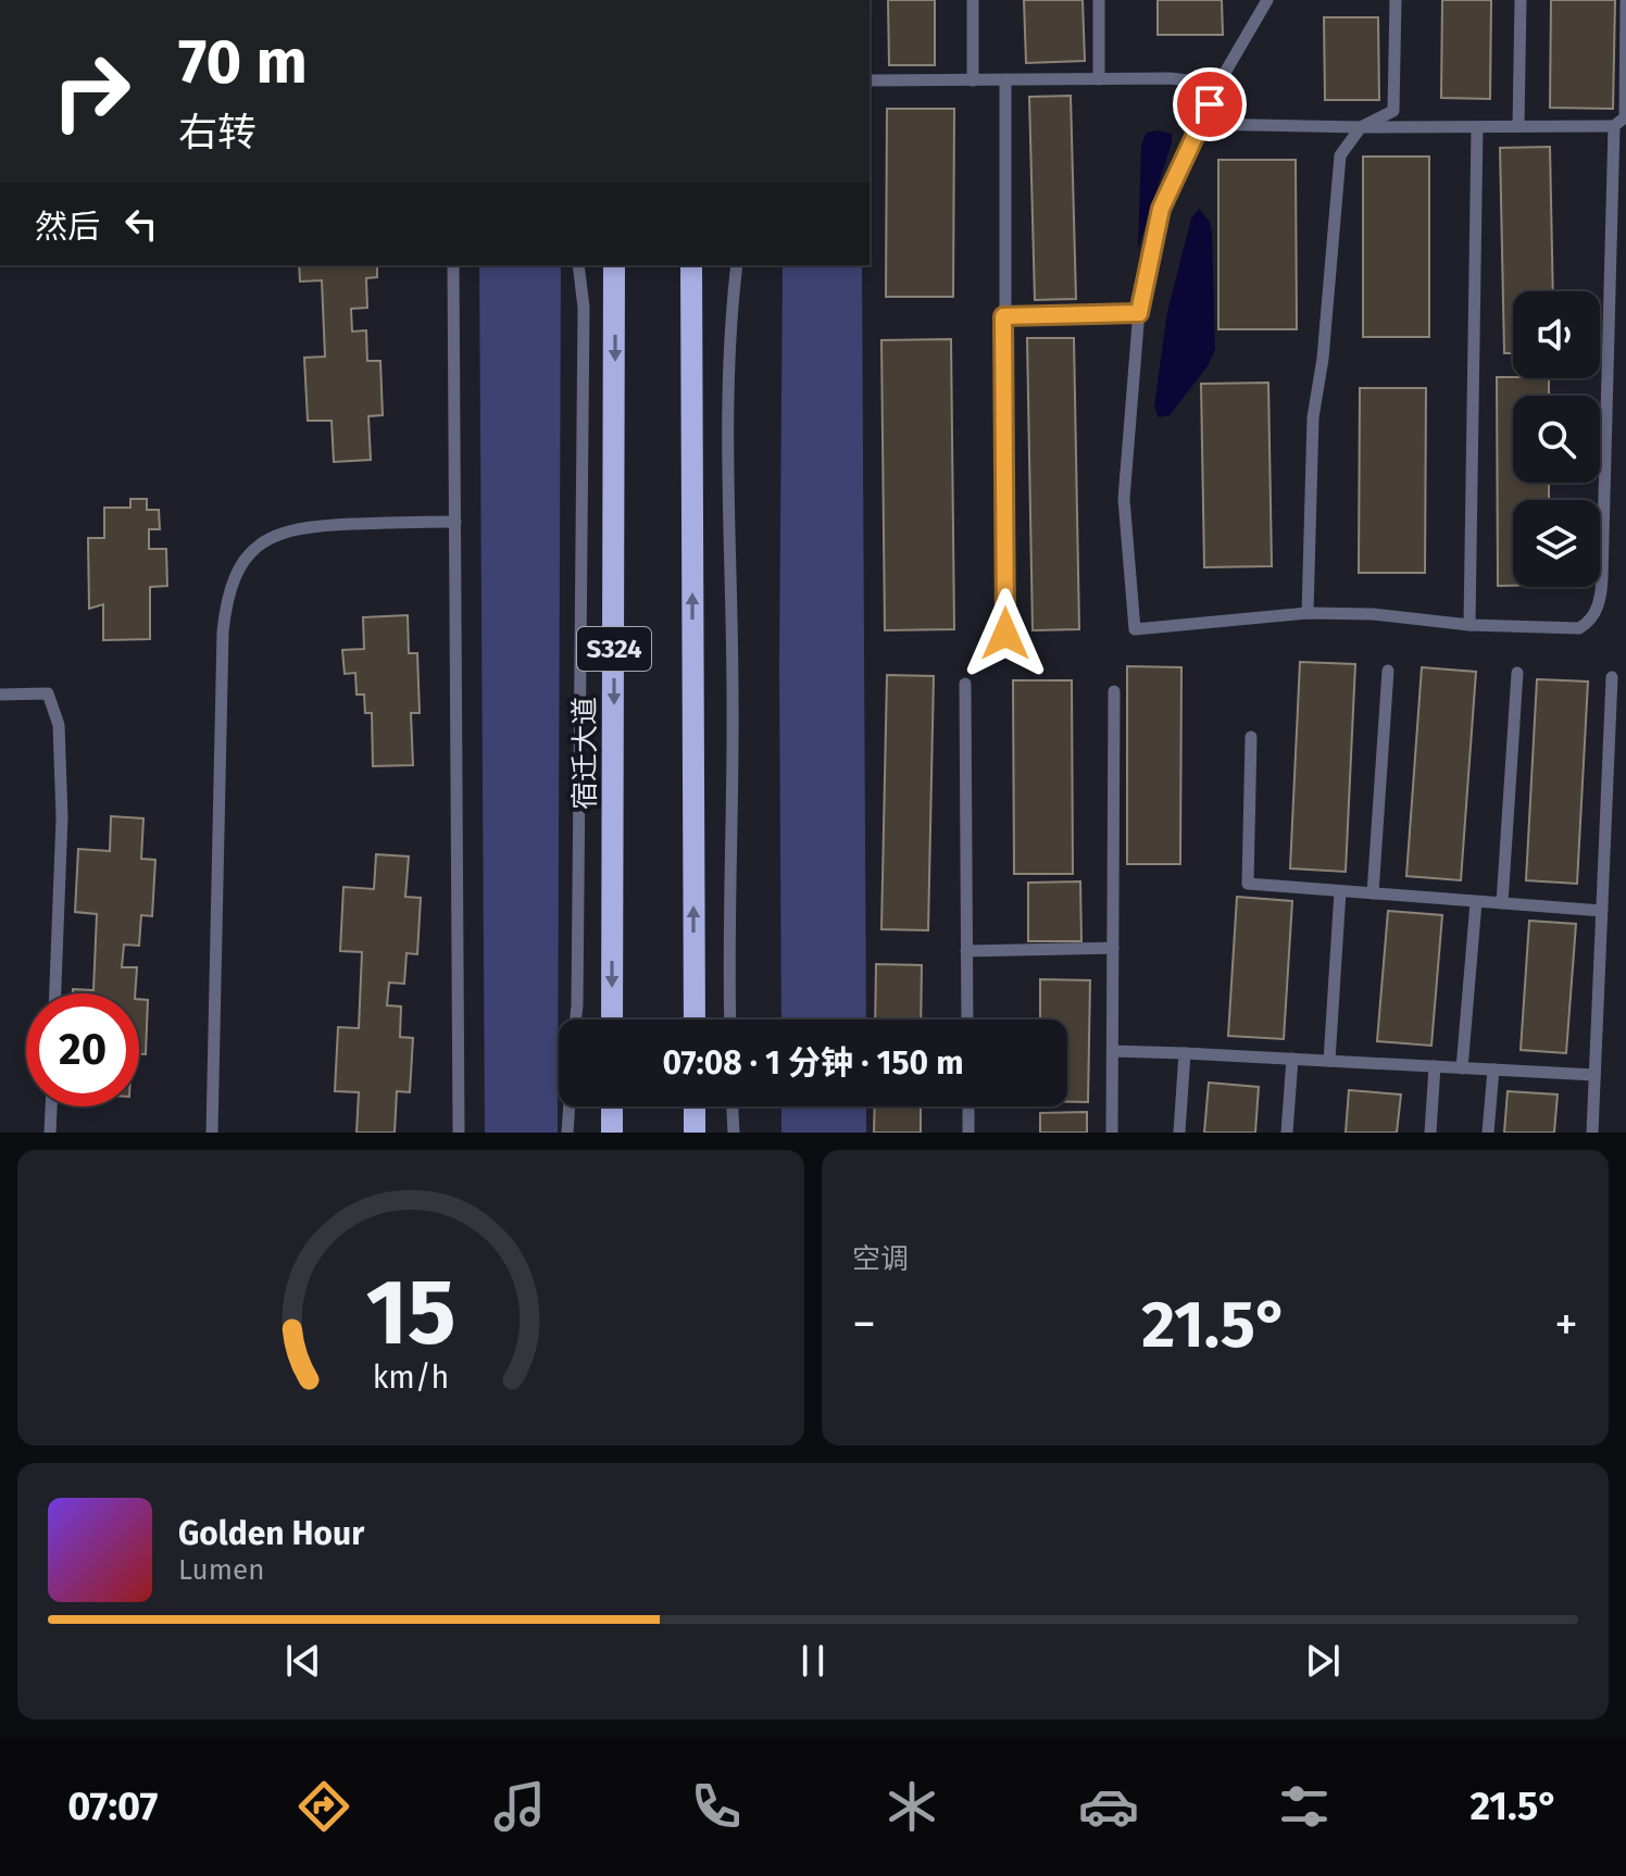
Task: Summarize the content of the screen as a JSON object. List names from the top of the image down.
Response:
{
  "streets": {
    "main road": ["S324", "宿迁大道"]
  },
  "page": {
    "turn": ["70 m", "右转"],
    "then": "然后",
    "limit": "20",
    "trip": "07:08 · 1 分钟 · 150 m",
    "tile": "空调",
    "heat": ["−", "21.5°", "+"],
    "song": ["Golden Hour", "Lumen"],
    "tabs": ["07:07", "21.5°"],
    "gauge": ["15", "km/h"]
  }
}
